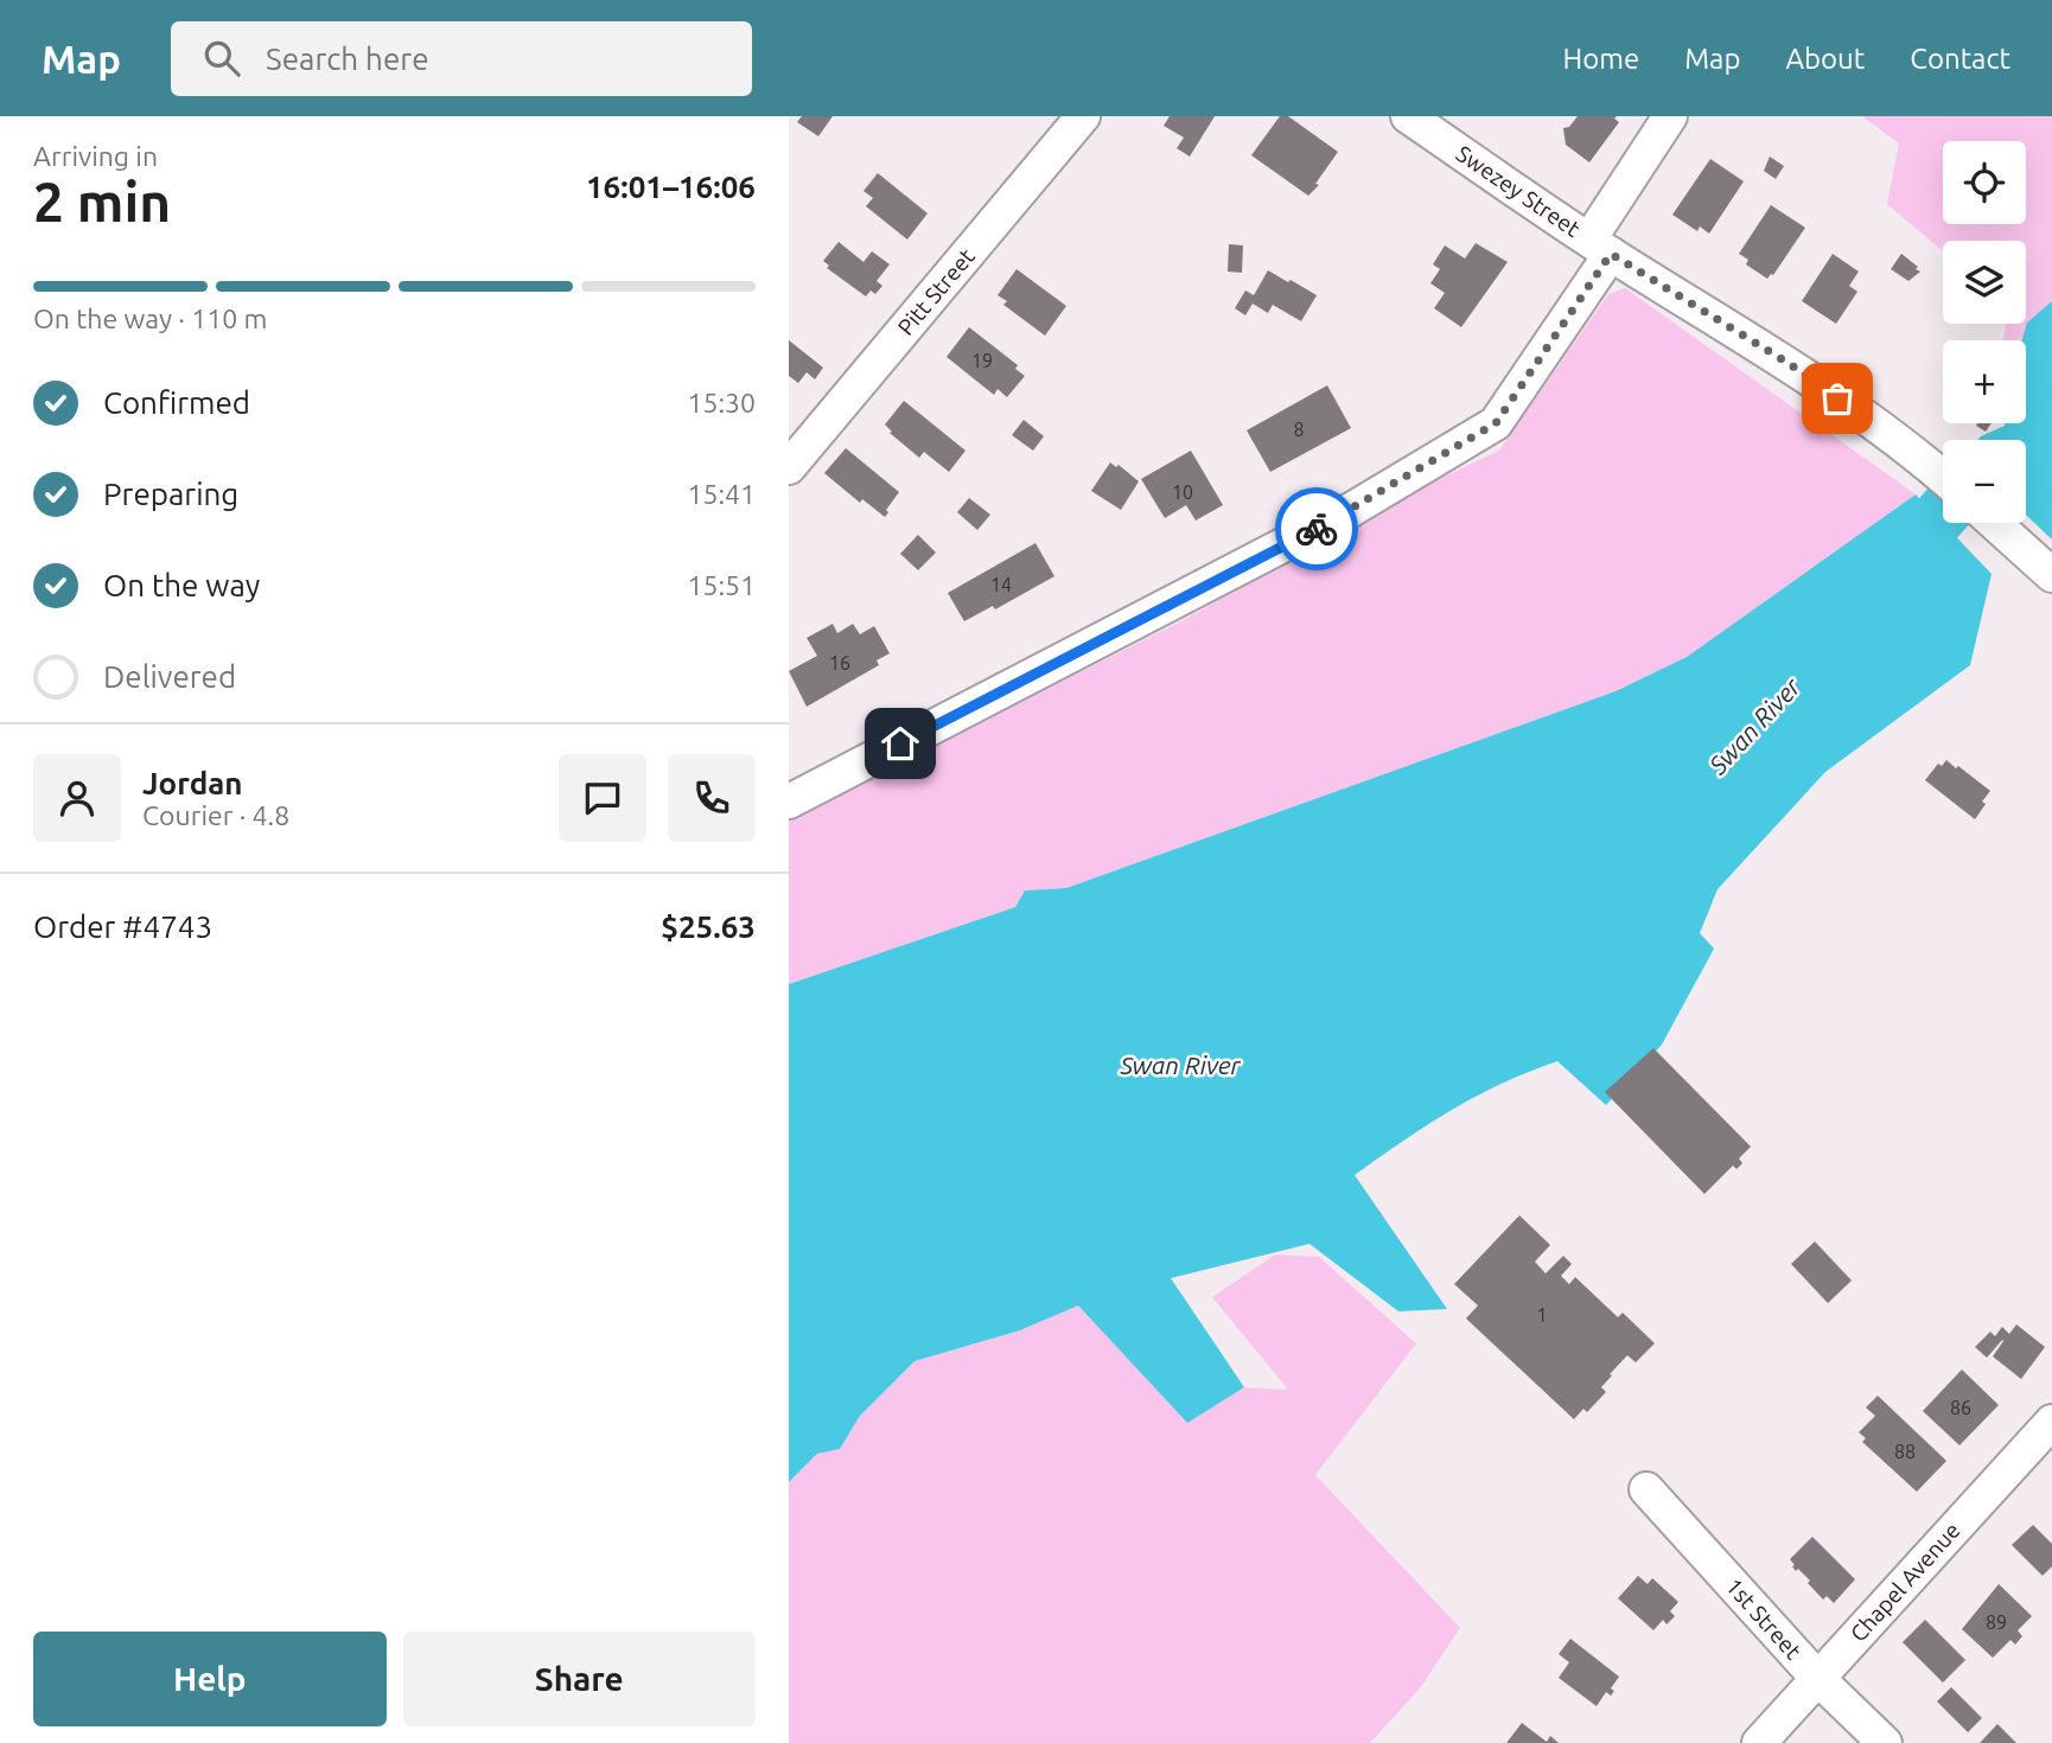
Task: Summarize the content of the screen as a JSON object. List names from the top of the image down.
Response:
{
  "streets": {
    "street": [
      "Swezey Street",
      "Pitt Street",
      "Chapel Avenue",
      "1st Street"
    ]
  },
  "crossings": [
    ["Chapel Avenue", "1st Street"]
  ],
  "water": ["Swan River"],
  "house_numbers": [
    "19",
    "8",
    "10",
    "14",
    "16",
    "1",
    "86",
    "88",
    "89"
  ],
  "page": {
    "header": "Map",
    "search": "Search here",
    "nav": [
      "Home",
      "Map",
      "About",
      "Contact"
    ],
    "heading": ["2 min", "Arriving in", "16:01–16:06"],
    "panel": [
      "Jordan",
      "Courier · 4.8",
      "Order #4743",
      "$25.63"
    ],
    "map_buttons": ["+", "−"],
    "bar": "On the way · 110 m",
    "list": [
      ["Confirmed", "15:30"],
      ["Preparing", "15:41"],
      ["On the way", "15:51"],
      "Delivered"
    ],
    "buttons": ["Help", "Share"]
  }
}
